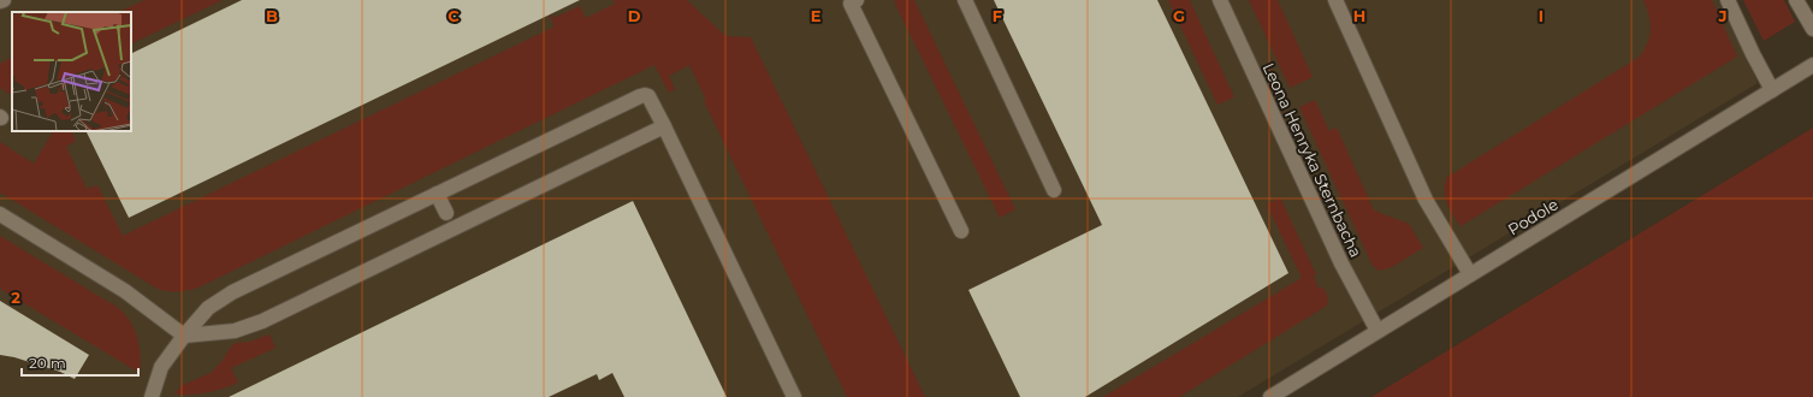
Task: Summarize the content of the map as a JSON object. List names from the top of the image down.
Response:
{
  "streets": {
    "street": ["Leona Henryka Sternbacha", "Podole"]
  },
  "crossings": [
    ["Leona Henryka Sternbacha", "Podole"]
  ],
  "scale_bar": "20 m",
  "grid": {
    "columns": [
      "B",
      "C",
      "D",
      "E",
      "F",
      "G",
      "H",
      "I",
      "J"
    ],
    "rows": ["2"]
  }
}
